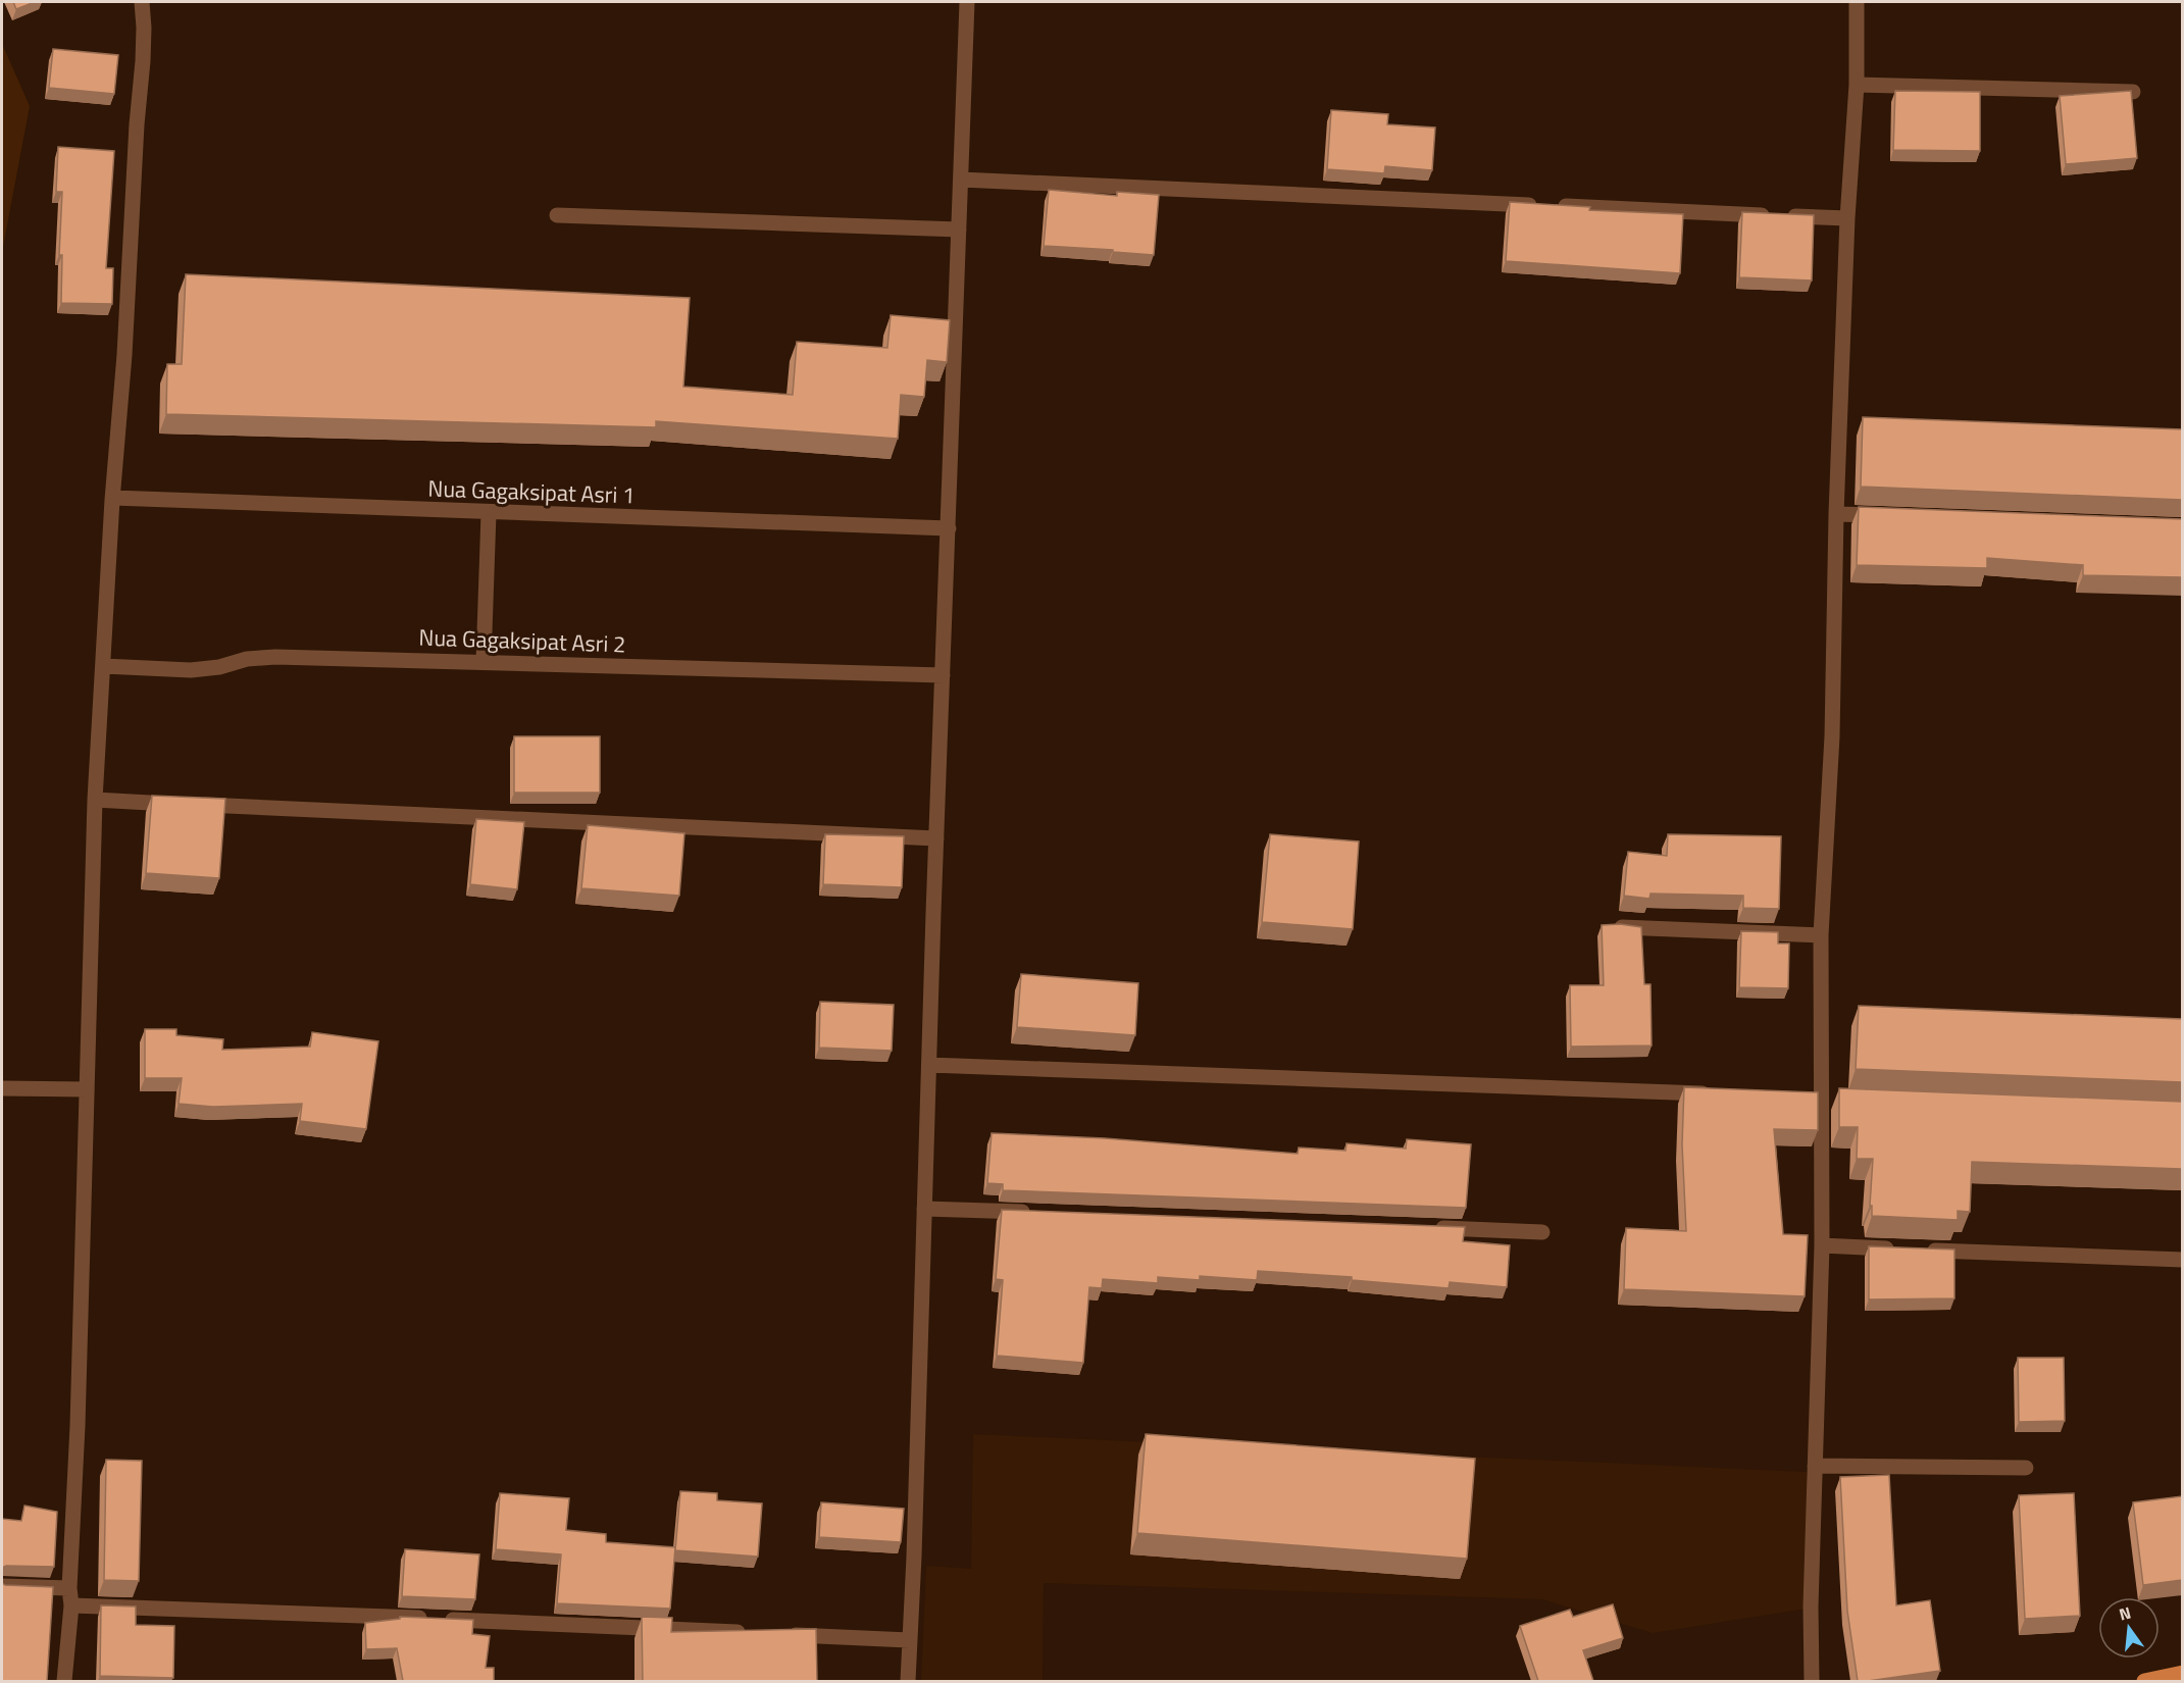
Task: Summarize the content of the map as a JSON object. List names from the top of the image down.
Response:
{
  "streets": {
    "street": ["Nua Gagaksipat Asri 1", "Nua Gagaksipat Asri 2"]
  },
  "north": "top"
}
